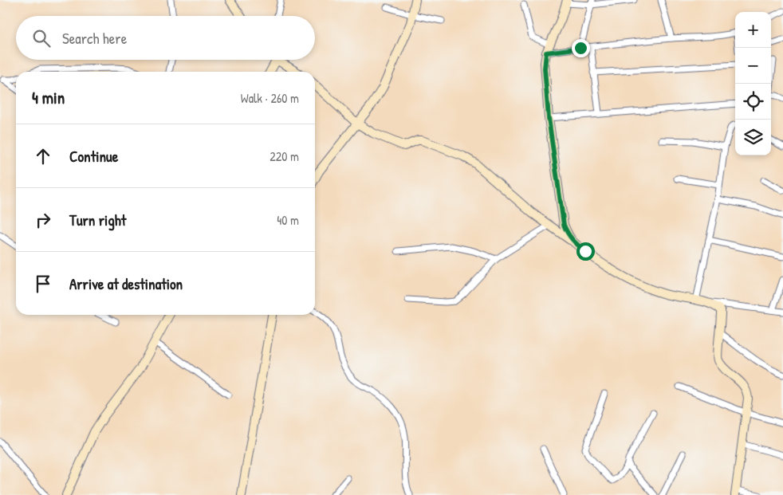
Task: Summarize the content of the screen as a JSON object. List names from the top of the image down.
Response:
{
  "page": {
    "map_buttons": ["+", "−"],
    "search": "Search here",
    "heading": ["4 min", "Walk · 260 m"],
    "list": [
      ["Continue", "220 m"],
      ["Turn right", "40 m"],
      "Arrive at destination"
    ]
  }
}
